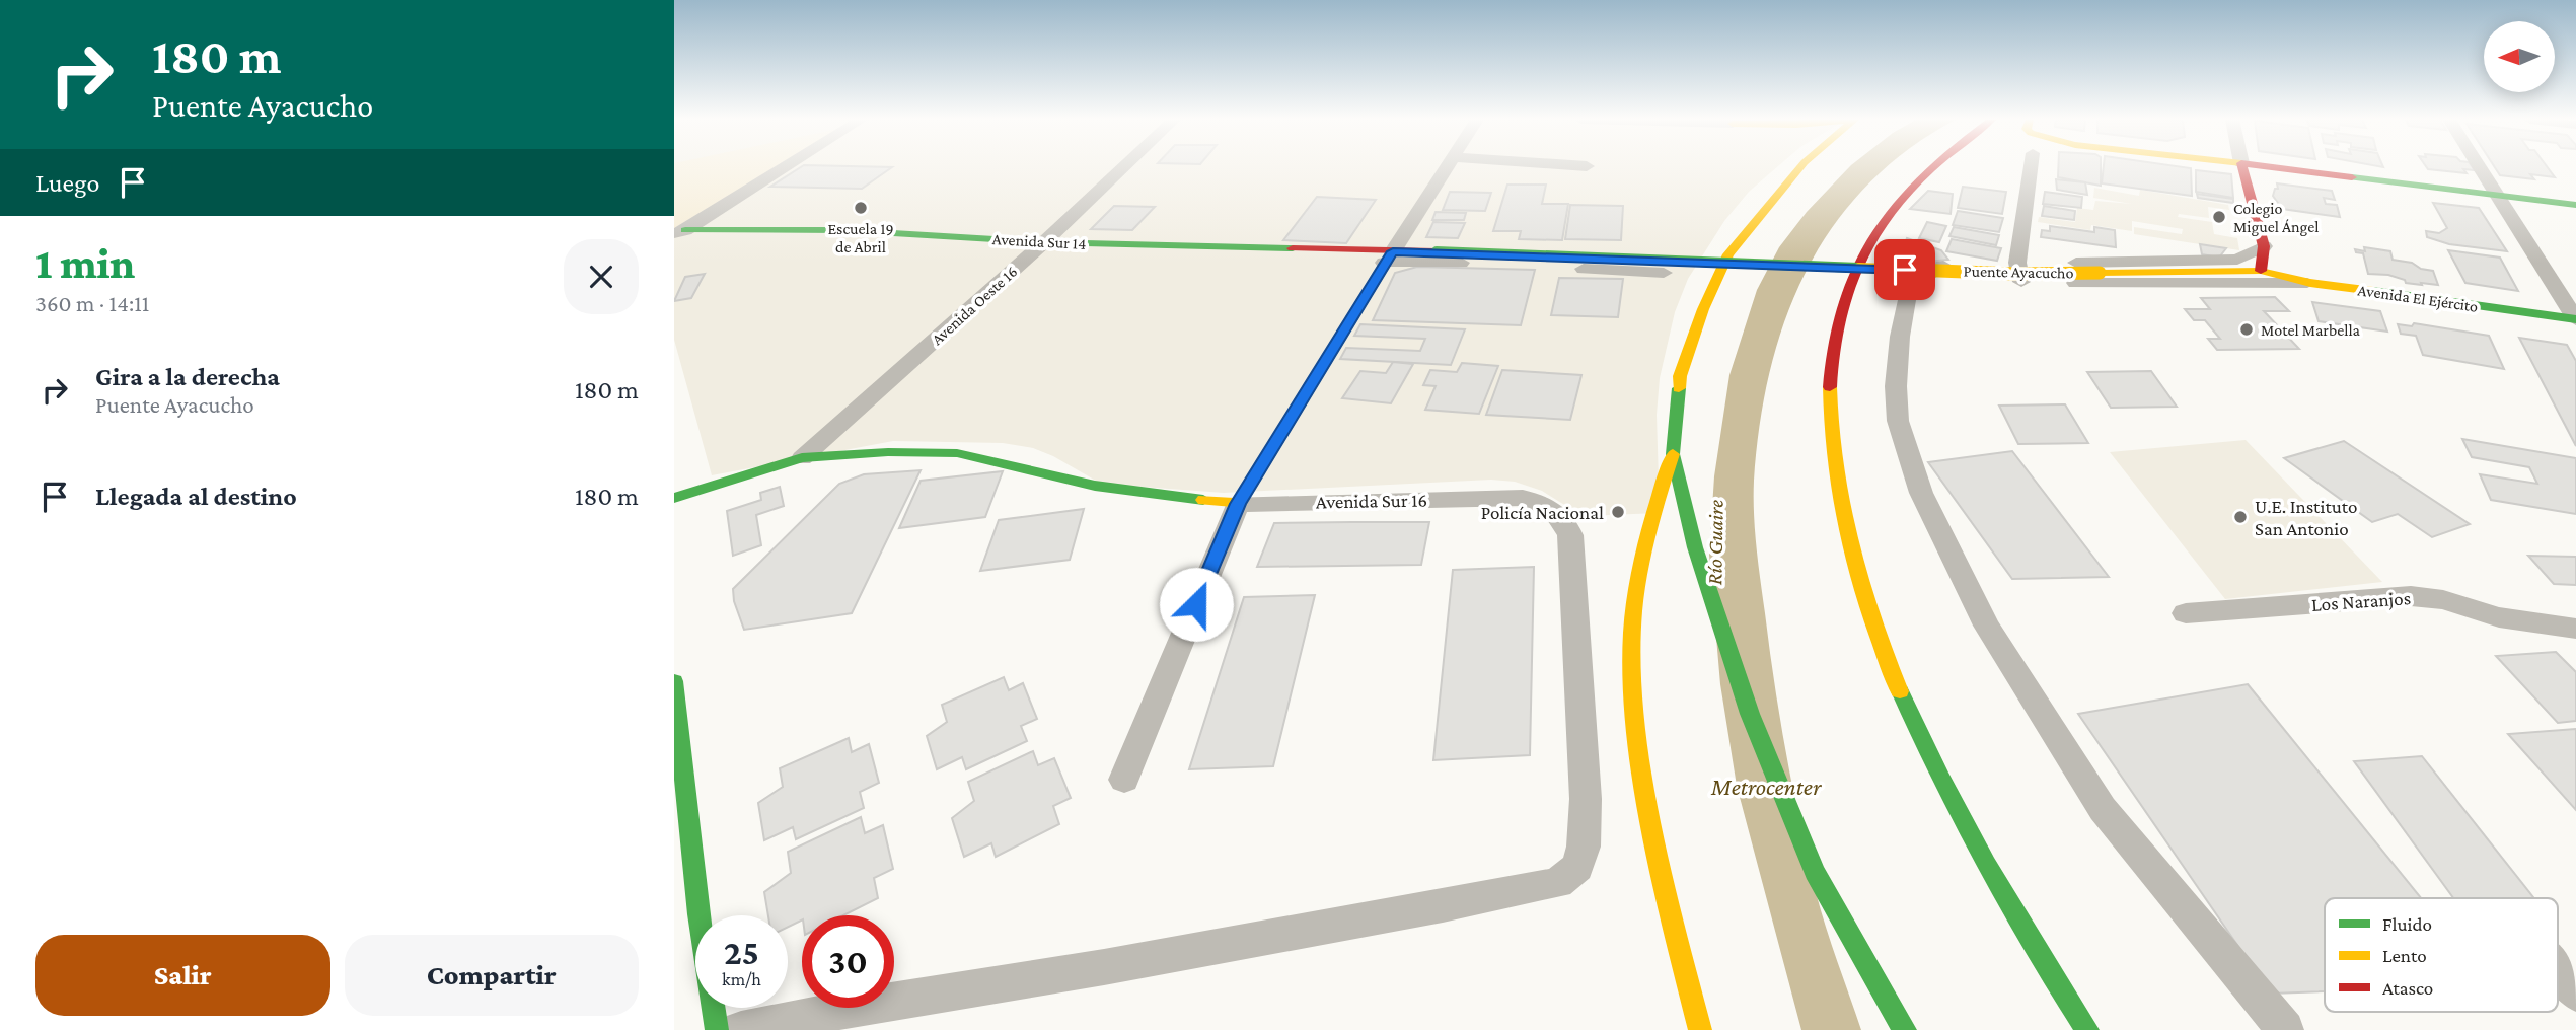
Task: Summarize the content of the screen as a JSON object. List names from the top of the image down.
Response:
{
  "streets": {
    "main road": [
      "Avenida Sur 14",
      "Puente Ayacucho",
      "Avenida El Ejército",
      "Avenida Sur 16"
    ],
    "street": ["Avenida Oeste 16", "Los Naranjos"]
  },
  "crossings": [
    ["Avenida Sur 14", "Puente Ayacucho"],
    ["Avenida Sur 14", "Avenida Oeste 16"],
    ["Puente Ayacucho", "Avenida El Ejército"],
    ["Avenida Oeste 16", "Avenida Sur 16"]
  ],
  "water": ["Río Guaire", "Metrocenter"],
  "places": [
    "Escuela 19 de Abril",
    "Colegio Miguel Ángel",
    "Motel Marbella",
    "Policía Nacional",
    "U.E. Instituto San Antonio"
  ],
  "legend": ["Fluido", "Lento", "Atasco"],
  "north": "left",
  "page": {
    "turn": ["180 m", "Puente Ayacucho"],
    "then": "Luego",
    "heading": ["1 min", "360 m · 14:11"],
    "list": [
      {
        "name": "Gira a la derecha",
        "note": "Puente Ayacucho",
        "value": "180 m"
      },
      {
        "name": "Llegada al destino",
        "value": "180 m"
      }
    ],
    "speed": "25 km/h",
    "limit": "30",
    "buttons": ["Salir", "Compartir"]
  }
}
